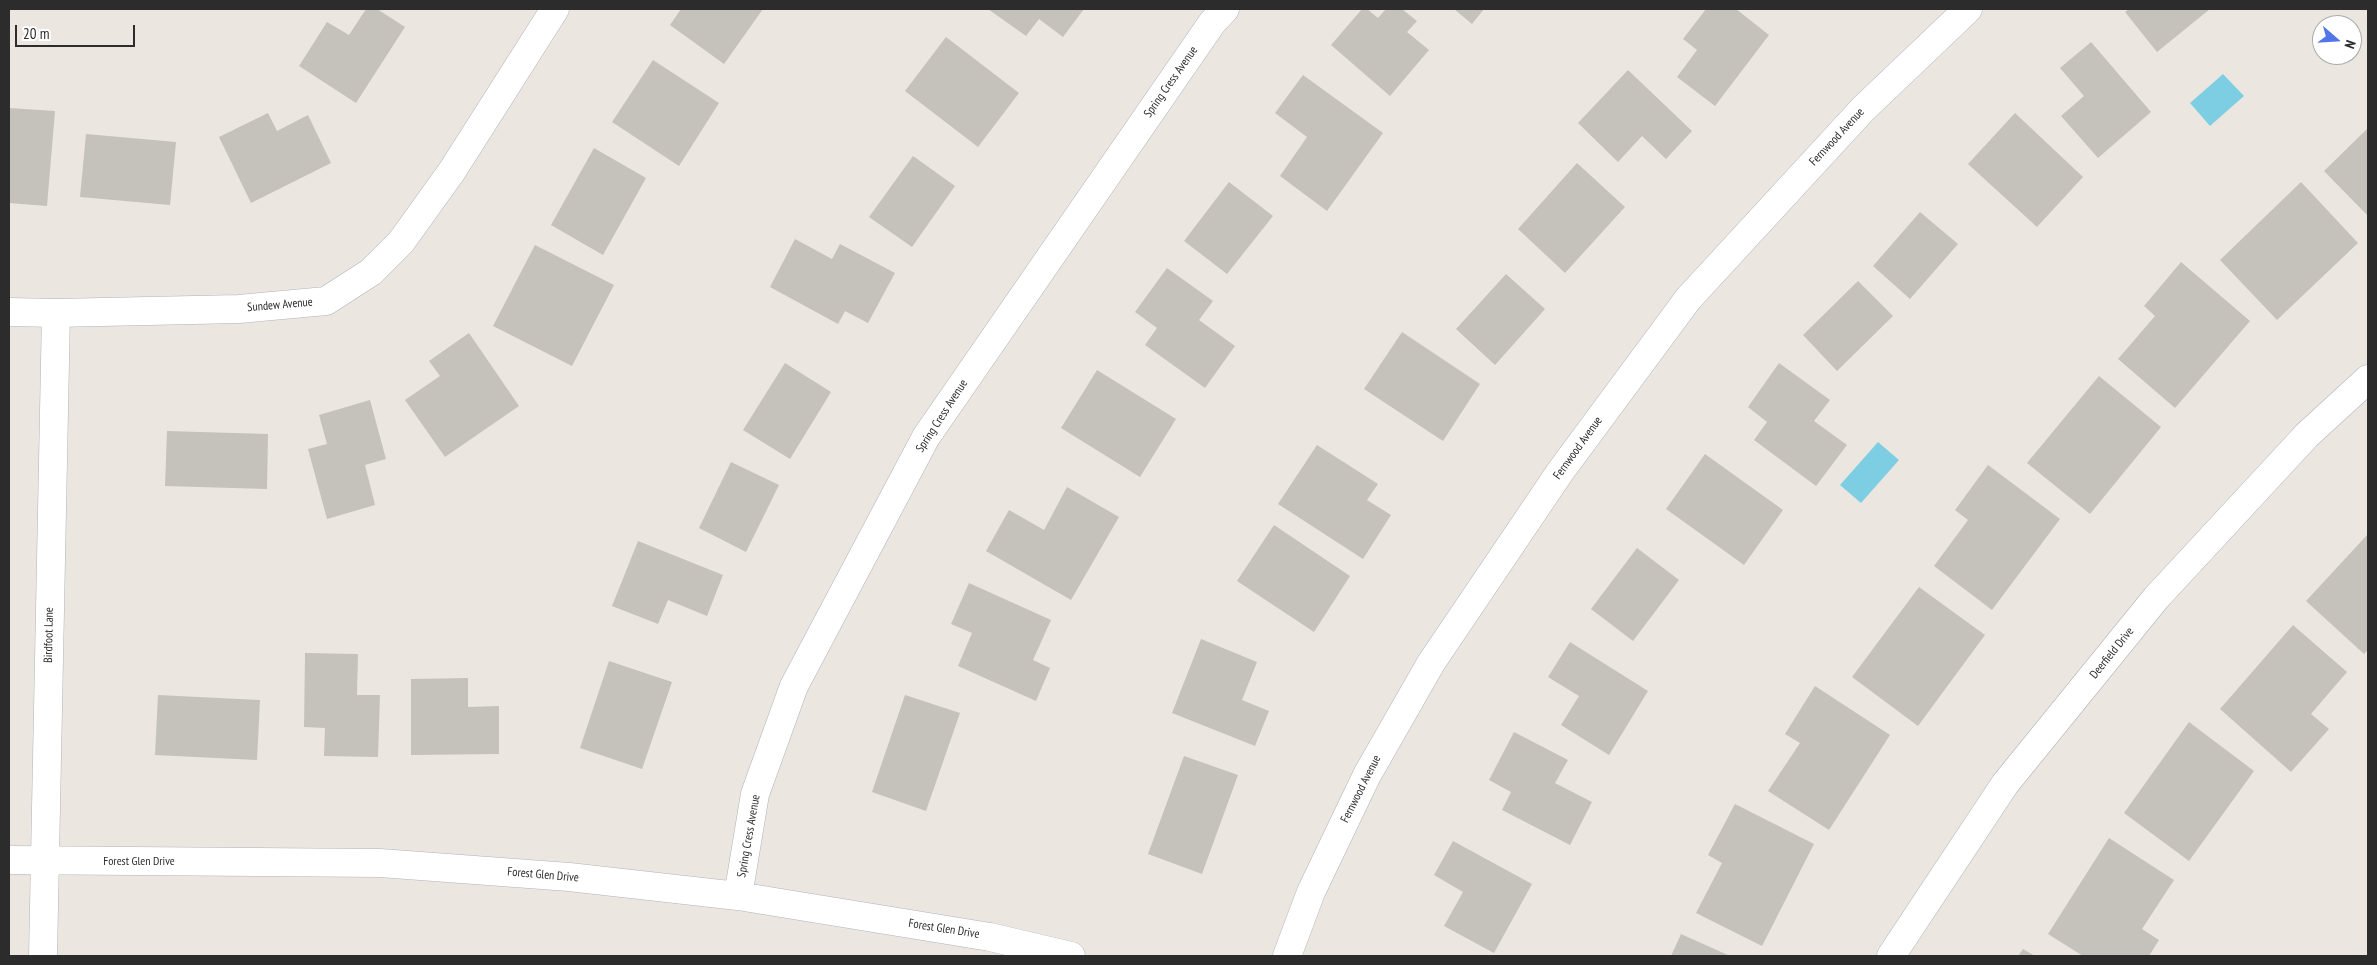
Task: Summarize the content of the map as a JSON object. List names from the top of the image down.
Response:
{
  "streets": {
    "street": [
      "Spring Cress Avenue",
      "Fernwood Avenue",
      "Sundew Avenue",
      "Birdfoot Lane",
      "Deerfield Drive",
      "Forest Glen Drive"
    ]
  },
  "crossings": [
    ["Spring Cress Avenue", "Forest Glen Drive"],
    ["Sundew Avenue", "Birdfoot Lane"],
    ["Birdfoot Lane", "Forest Glen Drive"]
  ],
  "scale_bar": "20 m",
  "north": "right"
}
